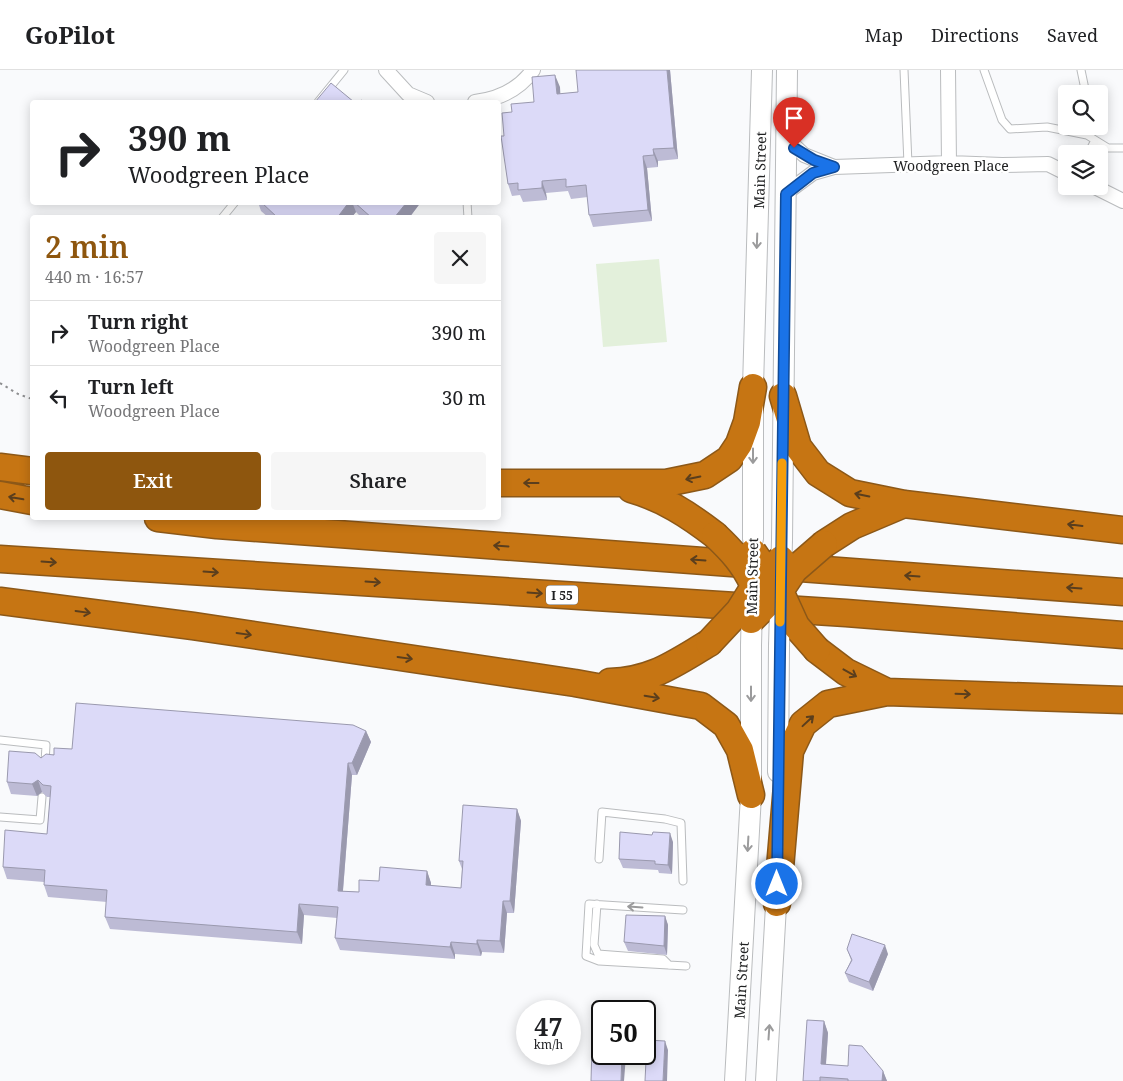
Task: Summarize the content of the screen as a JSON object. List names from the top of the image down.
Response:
{
  "streets": {
    "highway": ["I 55"],
    "main road": ["Main Street"],
    "street": ["Woodgreen Place"]
  },
  "crossings": [
    ["Woodgreen Place", "Main Street"]
  ],
  "page": {
    "header": "GoPilot",
    "nav": ["Map", "Directions", "Saved"],
    "turn": ["390 m", "Woodgreen Place"],
    "heading": ["2 min", "440 m · 16:57"],
    "list": [
      {
        "name": "Turn right",
        "note": "Woodgreen Place",
        "value": "390 m"
      },
      {
        "name": "Turn left",
        "note": "Woodgreen Place",
        "value": "30 m"
      }
    ],
    "buttons": ["Exit", "Share"],
    "speed": "47 km/h",
    "limit": "50"
  }
}
